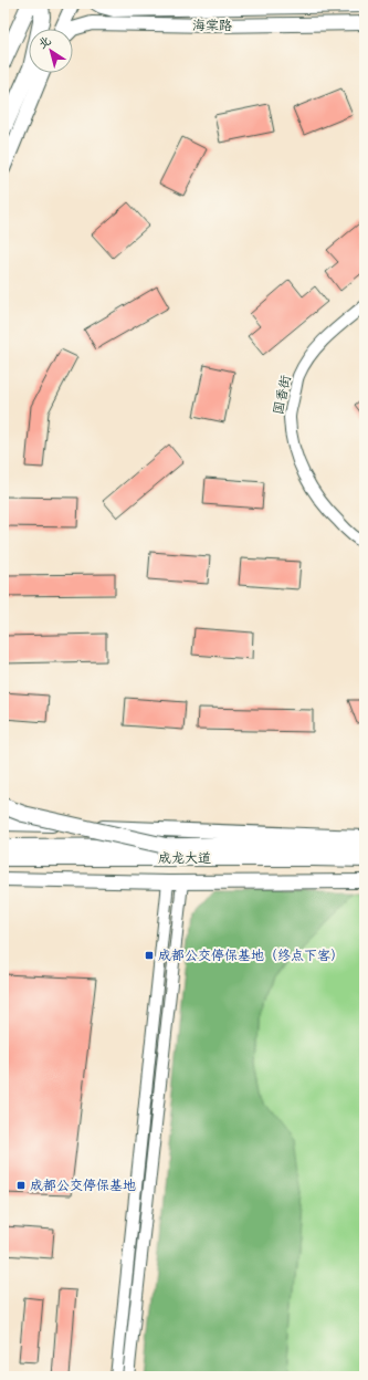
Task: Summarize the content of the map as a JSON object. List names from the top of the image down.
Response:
{
  "streets": {
    "highway": ["成龙大道"],
    "main road": ["海棠路"],
    "street": ["国香街"]
  },
  "places": {
    "transit": ["成都公交停保基地（终点下客）", "成都公交停保基地"]
  },
  "north": "top left"
}
